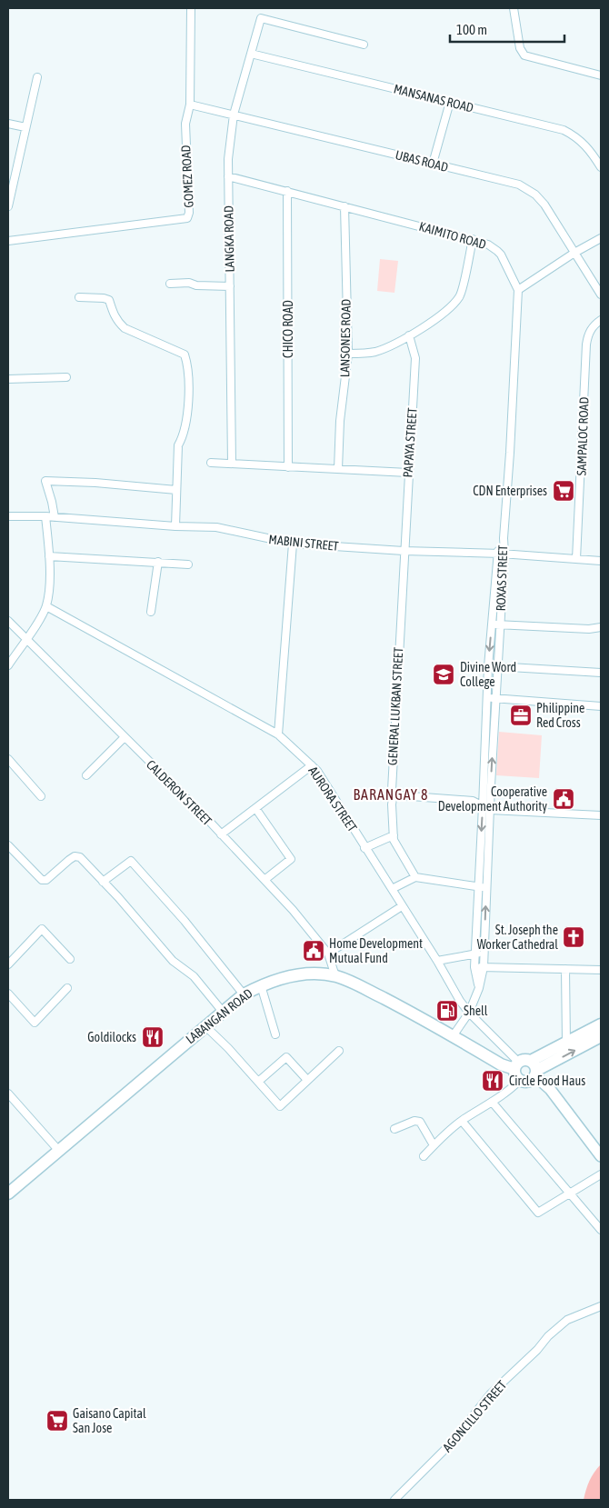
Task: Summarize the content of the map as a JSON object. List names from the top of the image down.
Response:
{
  "streets": {
    "main road": ["LABANGAN ROAD"],
    "street": [
      "MANSANAS ROAD",
      "UBAS ROAD",
      "GOMEZ ROAD",
      "KAIMITO ROAD",
      "LANGKA ROAD",
      "CHICO ROAD",
      "LANSONES ROAD",
      "SAMPALOC ROAD",
      "PAPAYA STREET",
      "MABINI STREET",
      "ROXAS STREET",
      "GENERAL LUKBAN STREET",
      "CALDERON STREET",
      "AURORA STREET",
      "AGONCILLO STREET"
    ]
  },
  "crossings": [
    ["MANSANAS ROAD", "LANGKA ROAD"],
    ["UBAS ROAD", "GOMEZ ROAD"],
    ["UBAS ROAD", "LANGKA ROAD"],
    ["KAIMITO ROAD", "LANGKA ROAD"],
    ["KAIMITO ROAD", "CHICO ROAD"],
    ["KAIMITO ROAD", "LANSONES ROAD"],
    ["KAIMITO ROAD", "ROXAS STREET"],
    ["SAMPALOC ROAD", "MABINI STREET"],
    ["PAPAYA STREET", "MABINI STREET"],
    ["PAPAYA STREET", "GENERAL LUKBAN STREET"],
    ["MABINI STREET", "ROXAS STREET"],
    ["MABINI STREET", "GENERAL LUKBAN STREET"],
    ["ROXAS STREET", "AURORA STREET"],
    ["ROXAS STREET", "LABANGAN ROAD"],
    ["CALDERON STREET", "LABANGAN ROAD"],
    ["AURORA STREET", "LABANGAN ROAD"]
  ],
  "districts": ["BARANGAY 8"],
  "places": {
    "supermarket": ["CDN Enterprises", "Gaisano Capital San Jose"],
    "school or university": ["Divine Word College"],
    "office": ["Philippine Red Cross"],
    "public building": ["Cooperative Development Authority", "Home Development Mutual Fund"],
    "church": ["St. Joseph the Worker Cathedral"],
    "fuel station": ["Shell"],
    "restaurant": ["Goldilocks", "Circle Food Haus"]
  },
  "scale_bar": "100 m"
}
